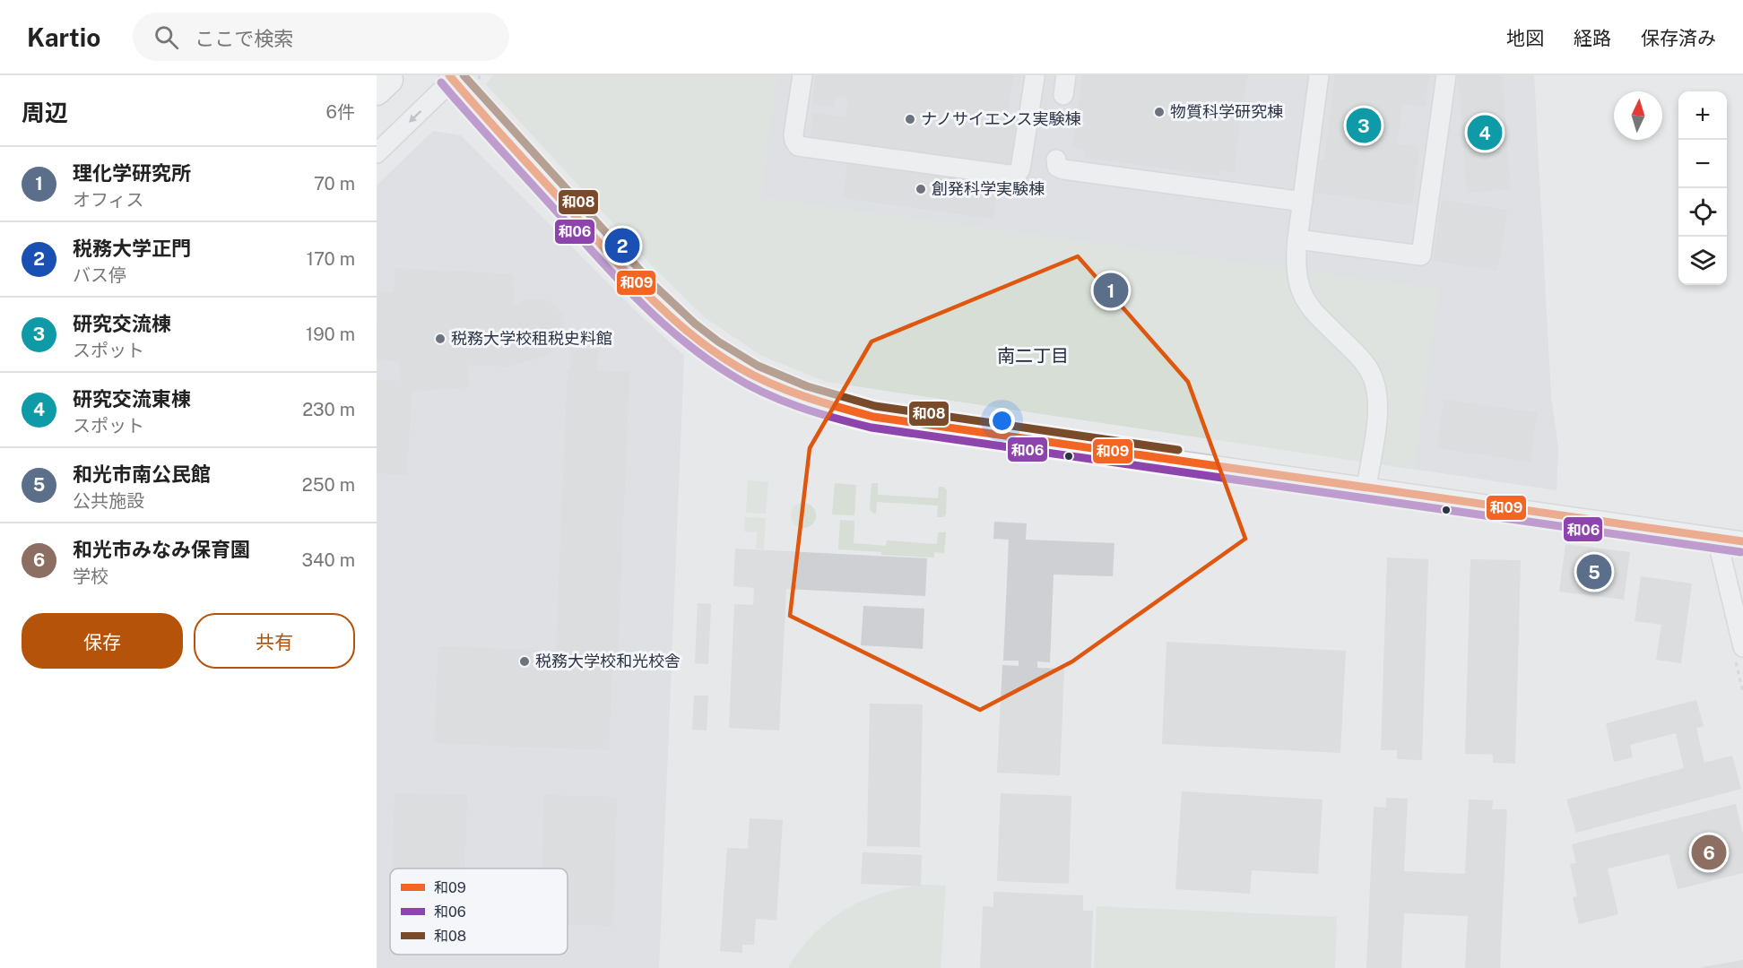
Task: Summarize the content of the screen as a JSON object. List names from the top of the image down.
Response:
{
  "districts": ["南二丁目"],
  "places": [
    "物質科学研究棟",
    "ナノサイエンス実験棟",
    "創発科学実験棟",
    "税務大学校租税史料館",
    "税務大学校和光校舎"
  ],
  "lines": ["transit line 和09", "transit line 和08", "transit line 和06"],
  "legend": ["和09", "和06", "和08"],
  "north": "top",
  "page": {
    "header": "Kartio",
    "search": "ここで検索",
    "nav": ["地図", "経路", "保存済み"],
    "heading": ["周辺", "6件"],
    "map_buttons": ["+", "−"],
    "pins": [
      "3",
      "4",
      "2",
      "1",
      "5",
      "6"
    ],
    "list": [
      {
        "mark": "1",
        "name": "理化学研究所",
        "note": "オフィス",
        "value": "70 m"
      },
      {
        "mark": "2",
        "name": "税務大学正門",
        "note": "バス停",
        "value": "170 m"
      },
      {
        "mark": "3",
        "name": "研究交流棟",
        "note": "スポット",
        "value": "190 m"
      },
      {
        "mark": "4",
        "name": "研究交流東棟",
        "note": "スポット",
        "value": "230 m"
      },
      {
        "mark": "5",
        "name": "和光市南公民館",
        "note": "公共施設",
        "value": "250 m"
      },
      {
        "mark": "6",
        "name": "和光市みなみ保育園",
        "note": "学校",
        "value": "340 m"
      }
    ],
    "buttons": ["保存", "共有"]
  }
}
